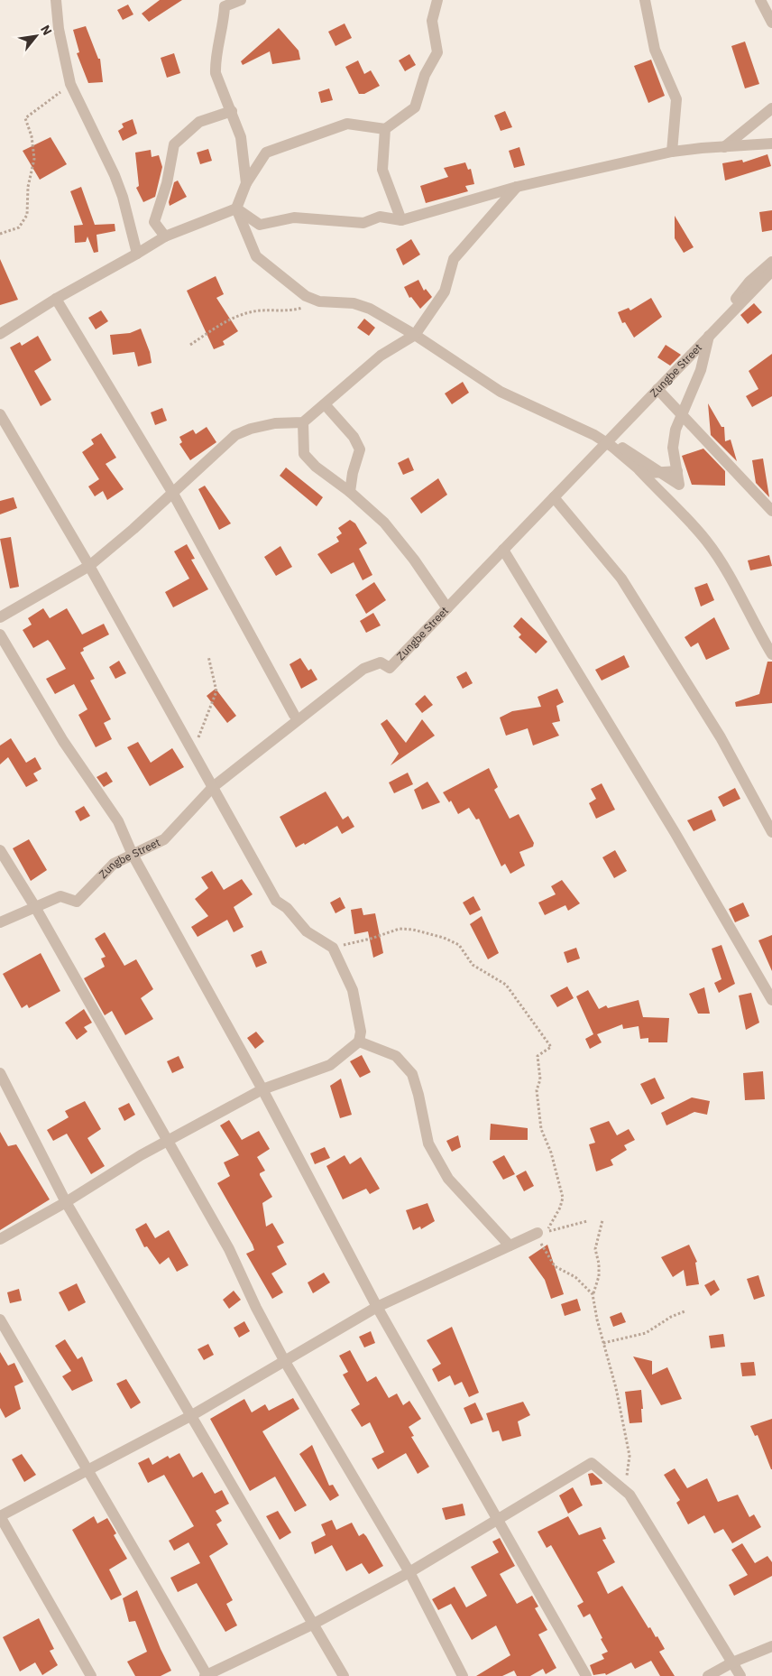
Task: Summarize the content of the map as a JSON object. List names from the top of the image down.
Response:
{
  "streets": {
    "street": ["Zungbe Street"]
  },
  "north": "top right"
}
